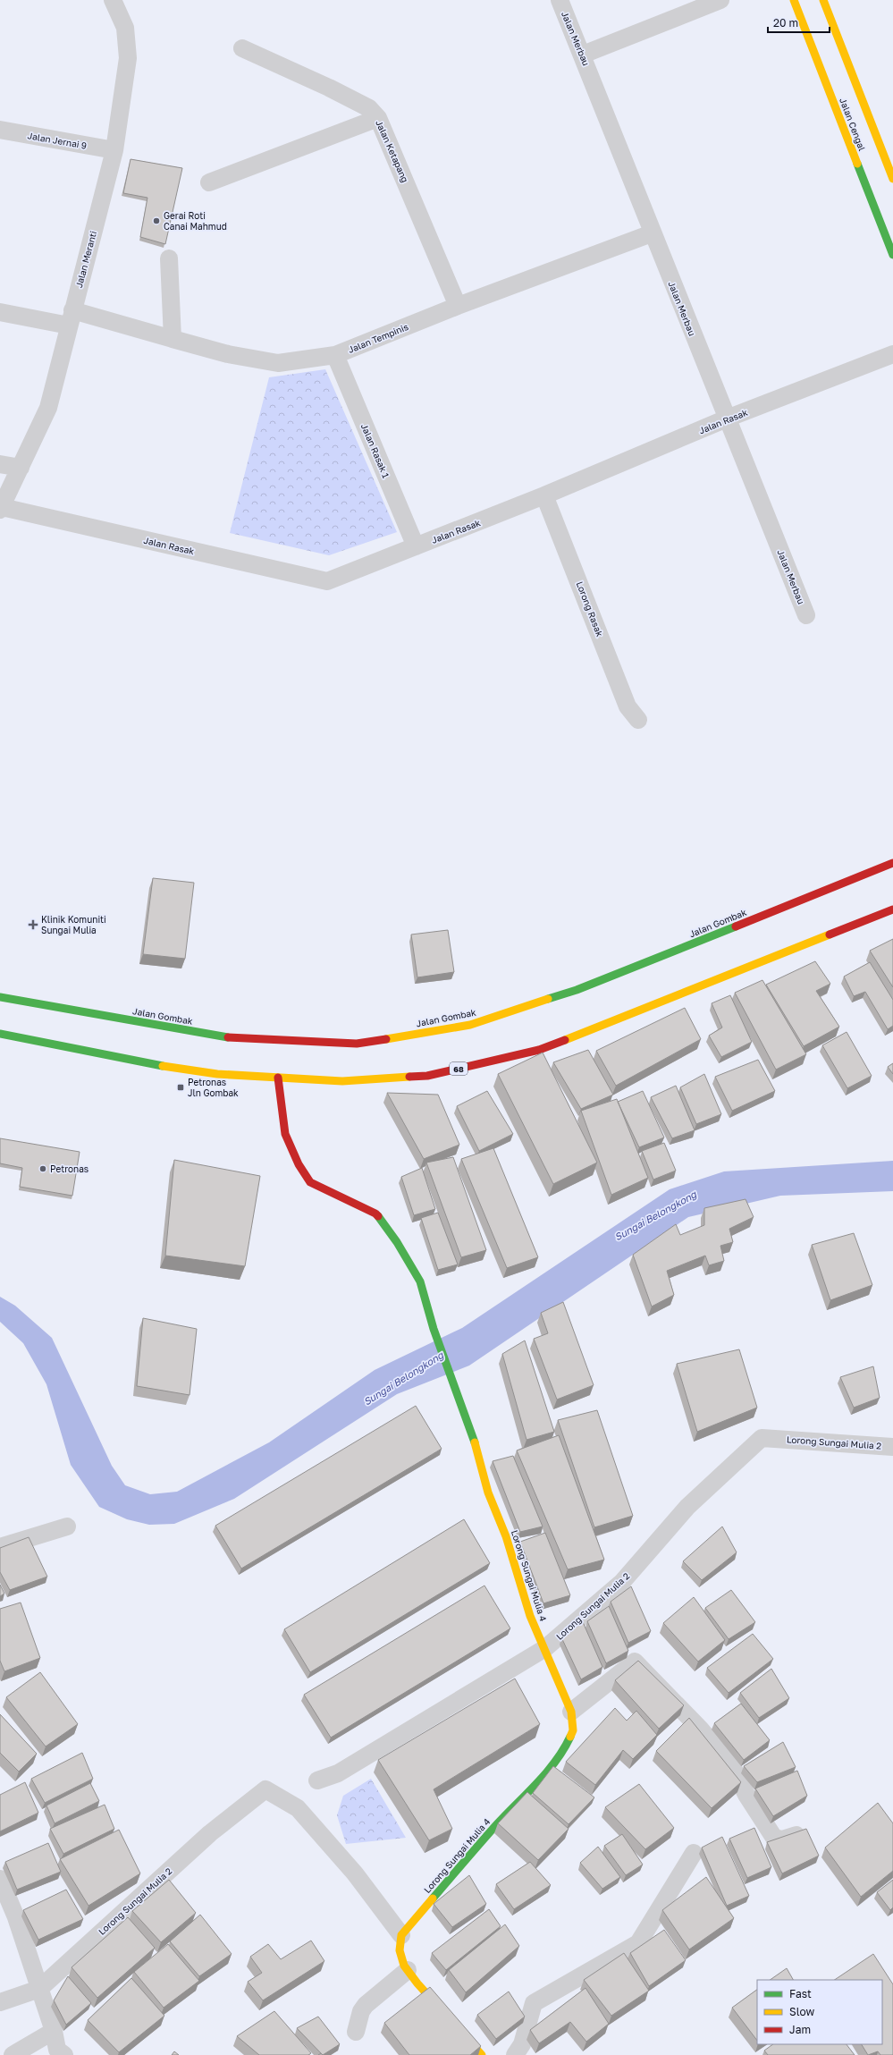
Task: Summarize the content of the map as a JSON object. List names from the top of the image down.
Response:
{
  "streets": {
    "main road": [
      "Jalan Cengal",
      "Jalan Gombak",
      "68",
      "Lorong Sungai Mulia 4"
    ],
    "street": [
      "Jalan Merbau",
      "Jalan Jernai 9",
      "Jalan Ketapang",
      "Jalan Meranti",
      "Jalan Tempinis",
      "Jalan Rasak",
      "Jalan Rasak 1",
      "Lorong Rasak",
      "Lorong Sungai Mulia 2"
    ]
  },
  "crossings": [
    ["Jalan Merbau", "Jalan Tempinis"],
    ["Jalan Merbau", "Jalan Rasak"],
    ["Jalan Jernai 9", "Jalan Meranti"],
    ["Jalan Ketapang", "Jalan Tempinis"],
    ["Jalan Meranti", "Jalan Tempinis"],
    ["Jalan Meranti", "Jalan Rasak"],
    ["Jalan Tempinis", "Jalan Rasak 1"],
    ["Jalan Rasak", "Jalan Rasak 1"],
    ["Jalan Rasak", "Lorong Rasak"],
    ["68", "Lorong Sungai Mulia 4"],
    ["Lorong Sungai Mulia 2", "Lorong Sungai Mulia 4"]
  ],
  "water": ["Sungai Belongkong"],
  "places": {
    "other": ["Gerai Roti Canai Mahmud", "Petronas"],
    "health": ["Klinik Komuniti Sungai Mulia"],
    "transit": ["Petronas Jln Gombak"]
  },
  "legend": ["Fast", "Slow", "Jam"],
  "scale_bar": "20 m"
}
